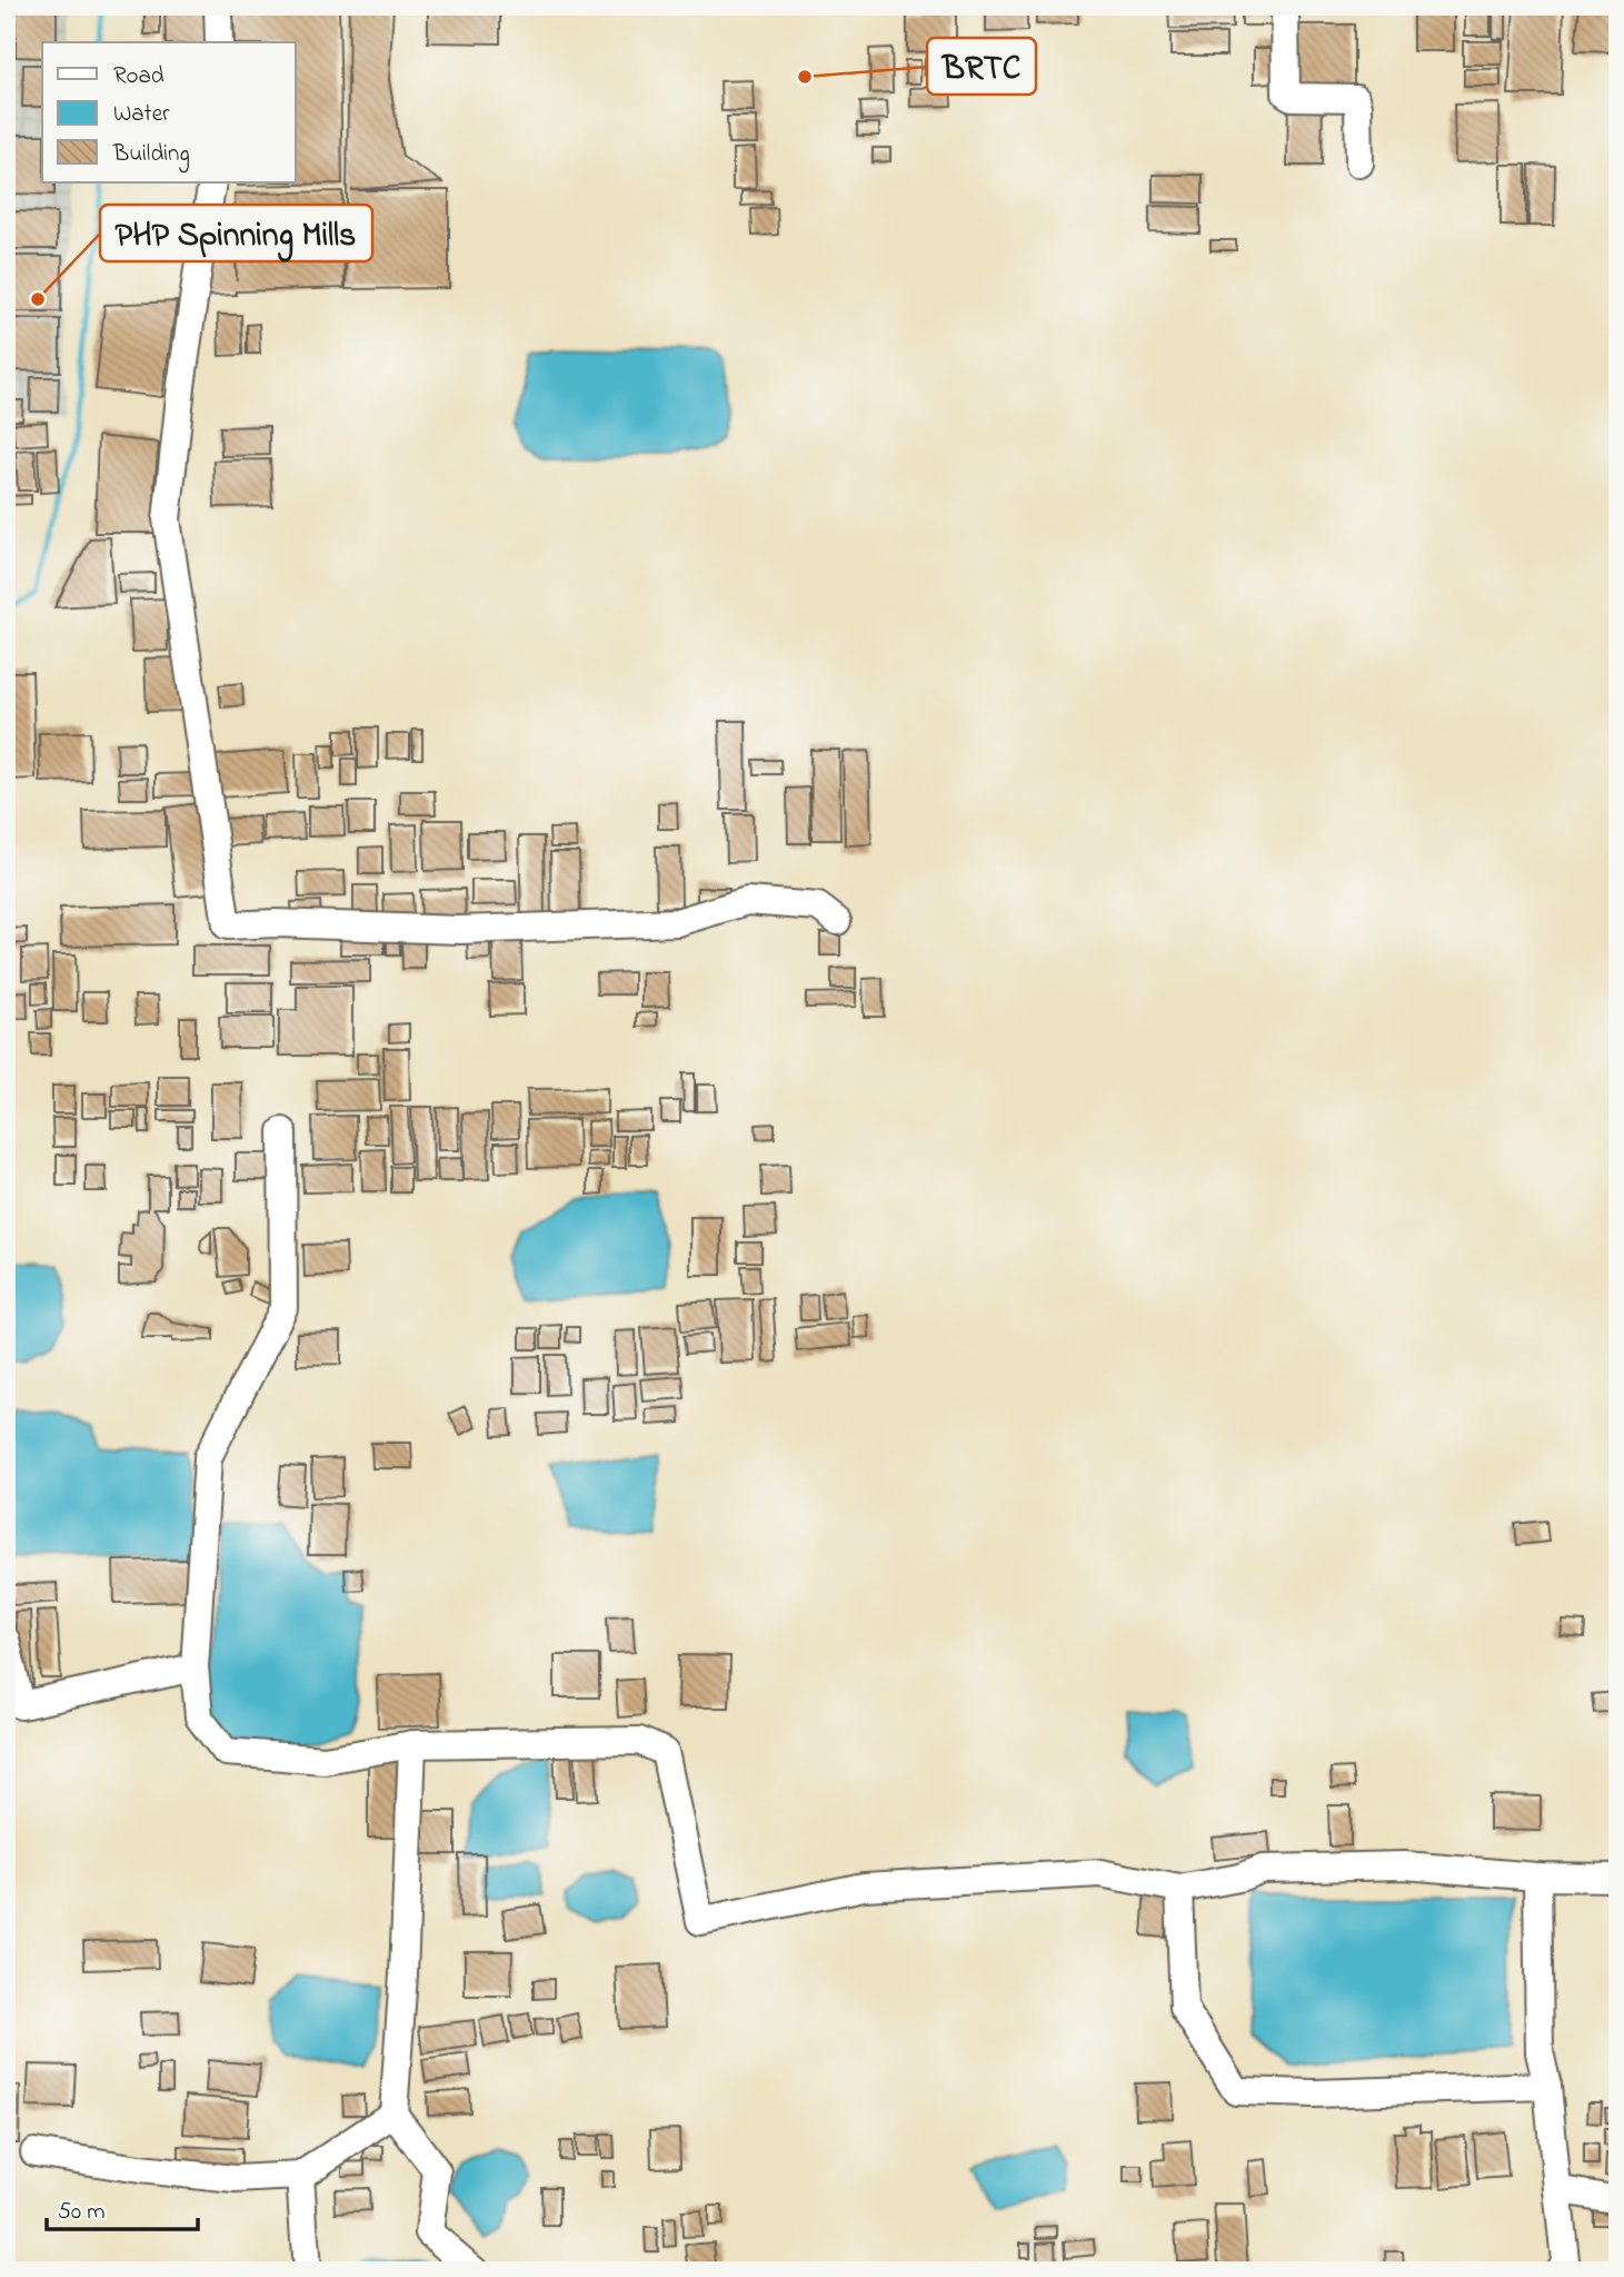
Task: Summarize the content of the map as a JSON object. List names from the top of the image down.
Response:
{
  "places": ["BRTC", "PHP Spinning Mills"],
  "legend": ["Road", "Water", "Building"],
  "scale_bar": "50 m"
}
